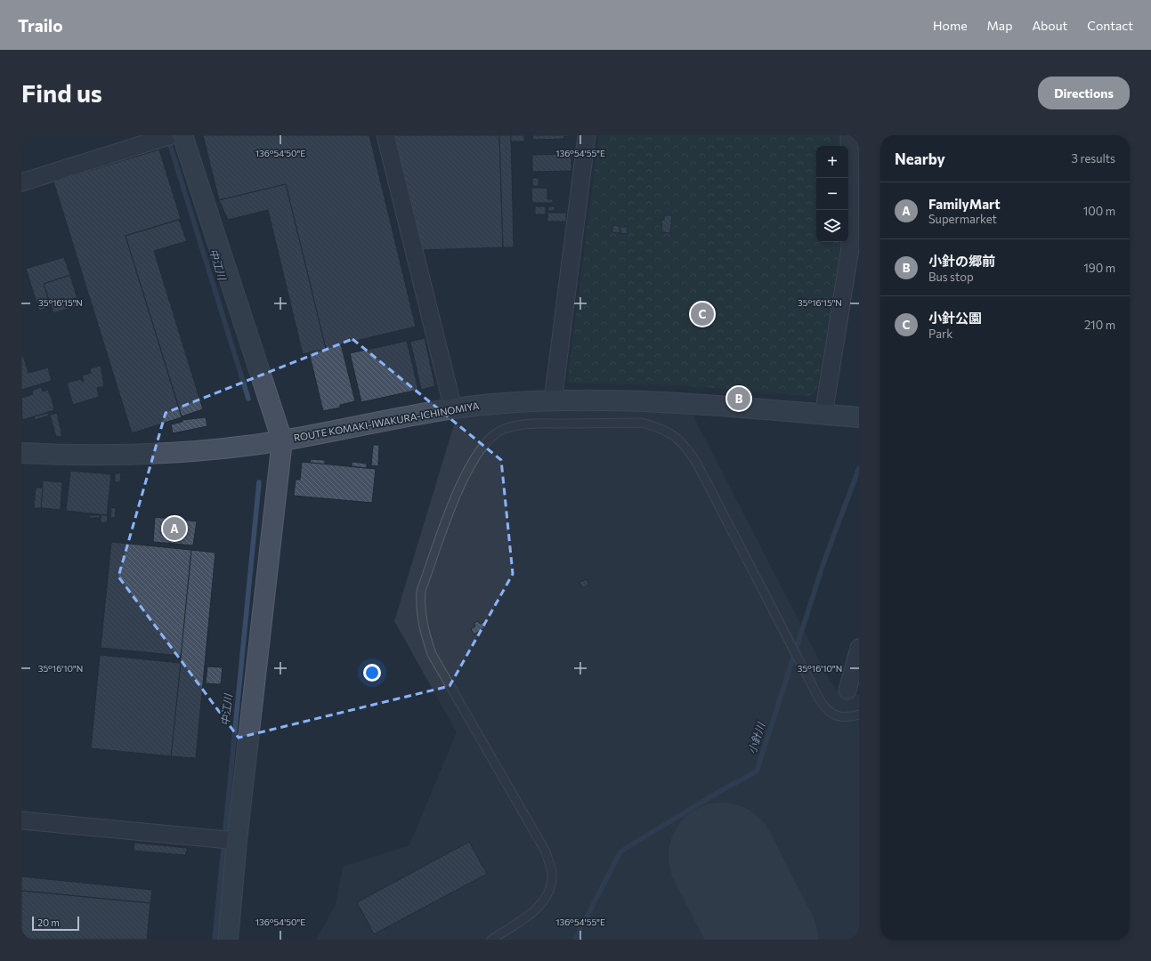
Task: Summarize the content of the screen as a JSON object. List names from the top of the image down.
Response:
{
  "streets": {
    "main road": ["ROUTE KOMAKI-IWAKURA-ICHINOMIYA"]
  },
  "water": ["中江川", "小針川"],
  "scale_bar": "20 m",
  "page": {
    "header": "Trailo",
    "nav": [
      "Home",
      "Map",
      "About",
      "Contact"
    ],
    "buttons": "Directions",
    "title": "Find us",
    "heading": ["Nearby", "3 results"],
    "map_buttons": ["+", "−"],
    "list": [
      {
        "mark": "A",
        "name": "FamilyMart",
        "note": "Supermarket",
        "value": "100 m"
      },
      {
        "mark": "B",
        "name": "小針の郷前",
        "note": "Bus stop",
        "value": "190 m"
      },
      {
        "mark": "C",
        "name": "小針公園",
        "note": "Park",
        "value": "210 m"
      }
    ],
    "pins": ["C", "B", "A"],
    "scale": "20 m"
  },
  "coordinates": [
    "136°54'50\"E",
    "136°54'55\"E",
    "35°16'15\"N",
    "35°16'10\"N"
  ]
}
